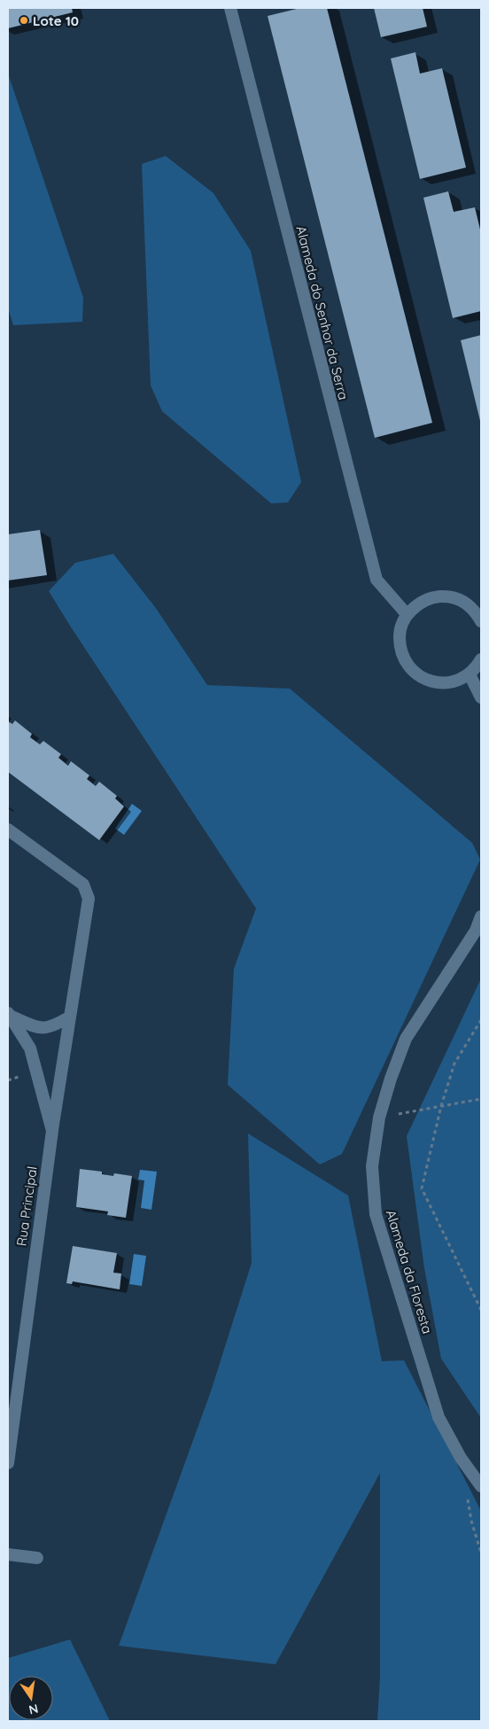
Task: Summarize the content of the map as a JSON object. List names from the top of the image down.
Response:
{
  "streets": {
    "street": ["Alameda do Senhor da Serra", "Rua Principal", "Alameda da Floresta"]
  },
  "places": ["Lote 10"],
  "north": "bottom"
}
